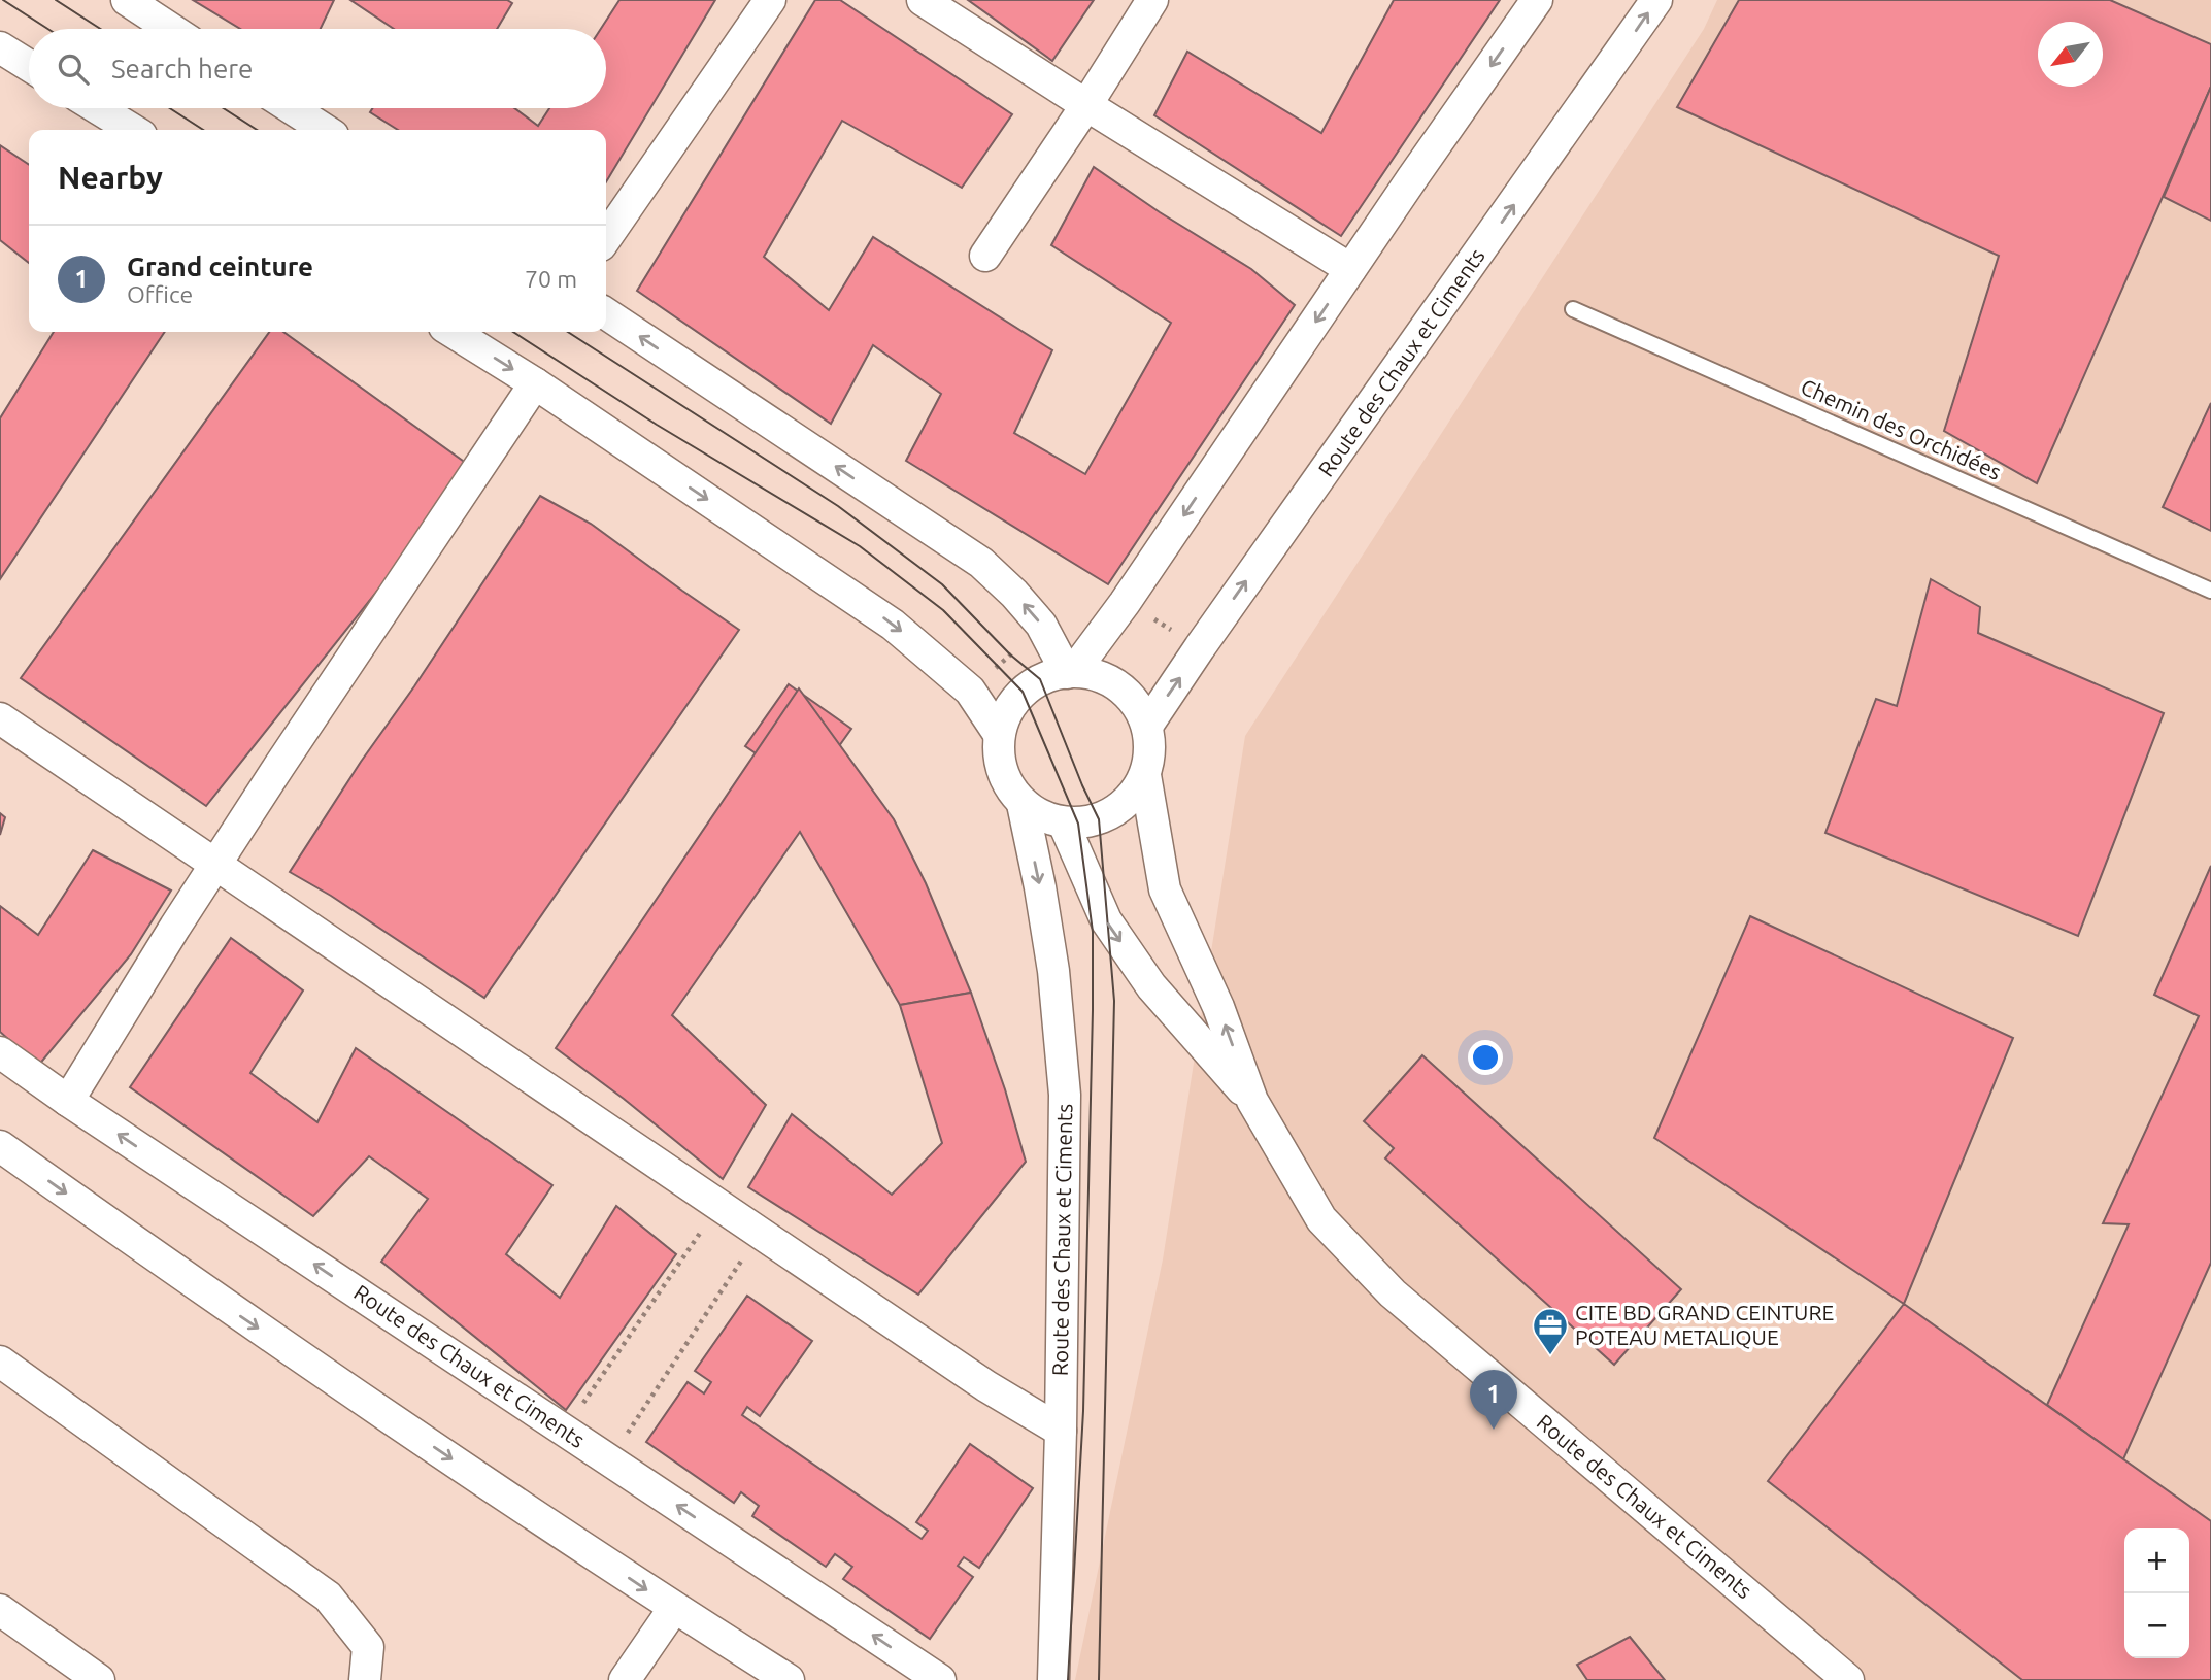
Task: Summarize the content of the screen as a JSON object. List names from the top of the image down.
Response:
{
  "streets": {
    "street": ["Route des Chaux et Ciments"],
    "lane": ["Chemin des Orchidées"]
  },
  "places": {
    "office": ["CITE BD GRAND CEINTURE POTEAU METALIQUE"]
  },
  "north": "bottom left",
  "page": {
    "search": "Search here",
    "heading": "Nearby",
    "list": [
      {
        "mark": "1",
        "name": "Grand ceinture",
        "note": "Office",
        "value": "70 m"
      }
    ],
    "pins": "1",
    "map_buttons": ["+", "−"]
  }
}
